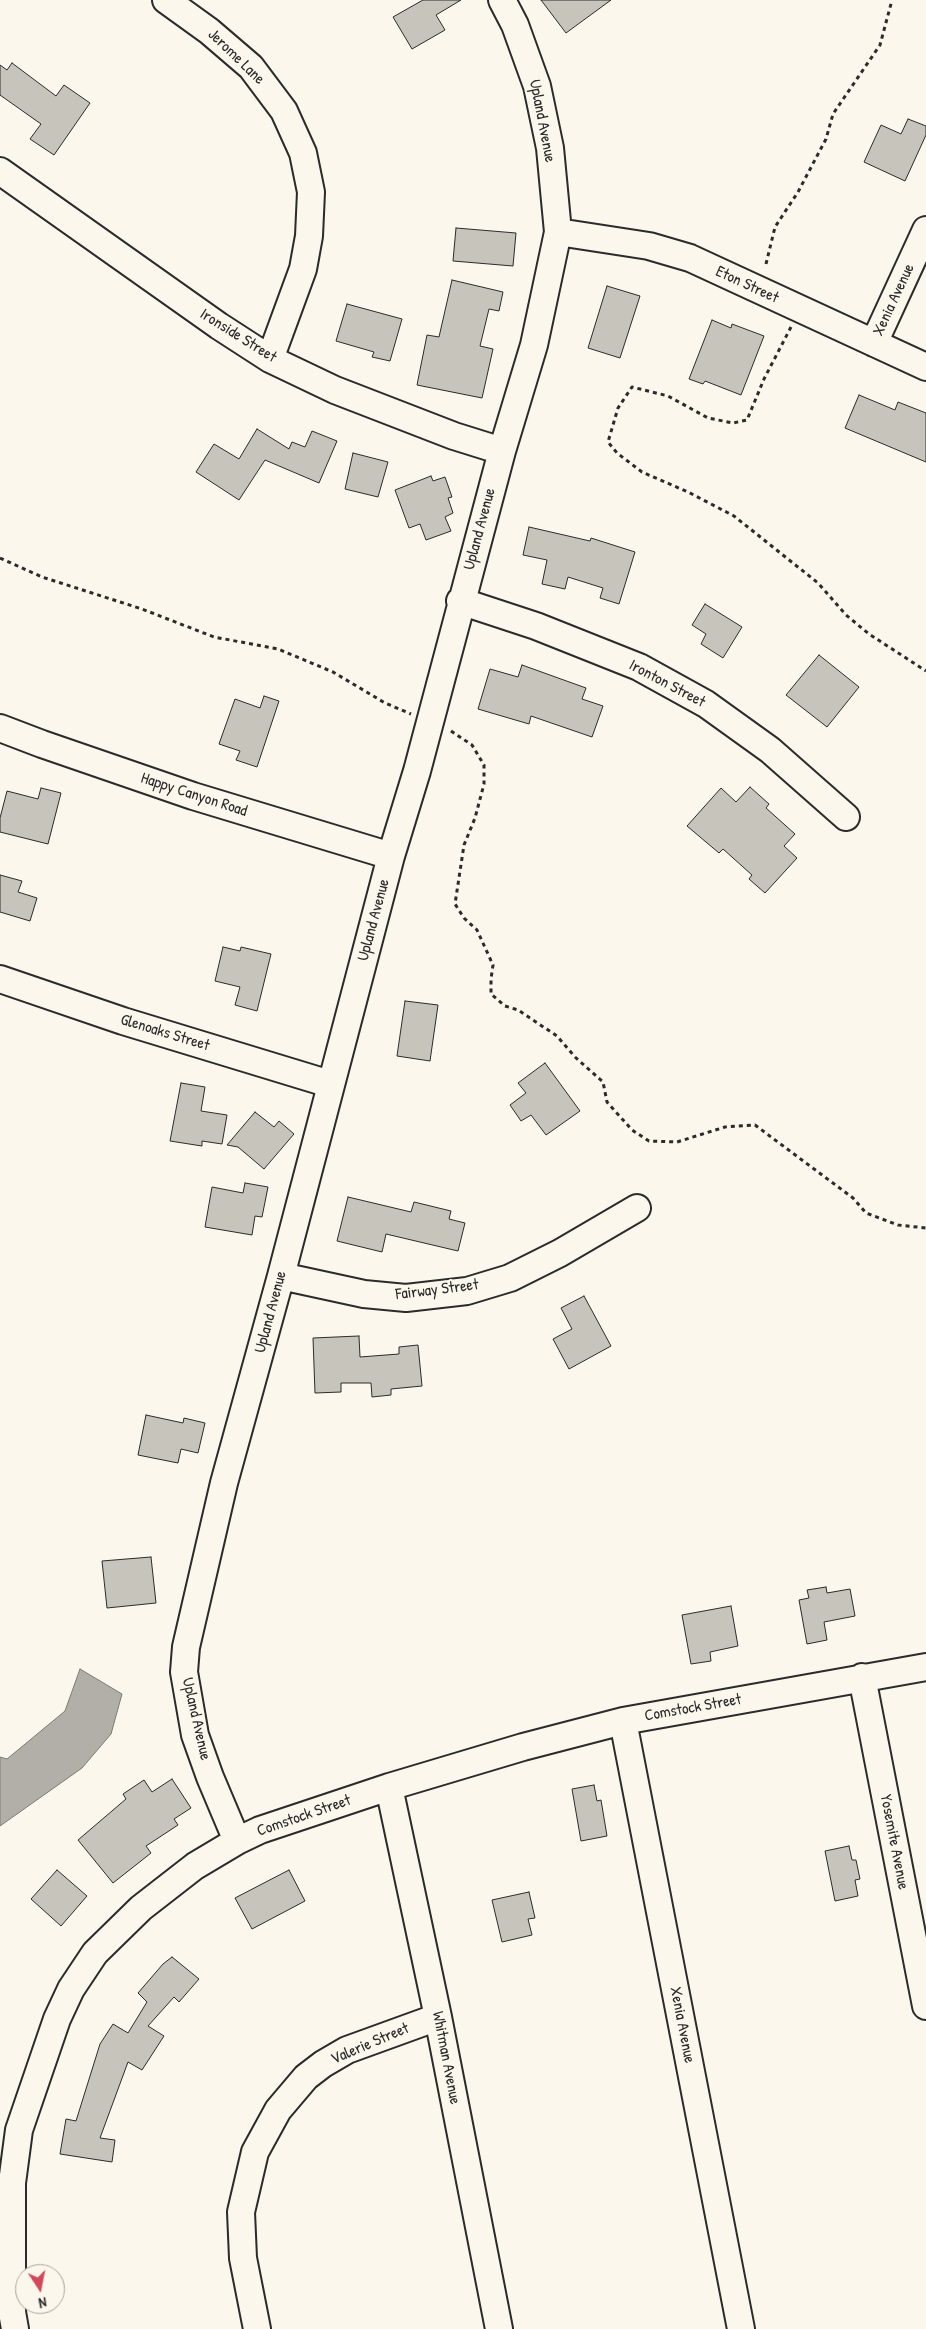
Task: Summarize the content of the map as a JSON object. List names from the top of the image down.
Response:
{
  "streets": {
    "street": [
      "Jerome Lane",
      "Upland Avenue",
      "Eton Street",
      "Xenia Avenue",
      "Ironside Street",
      "Ironton Street",
      "Happy Canyon Road",
      "Glenoaks Street",
      "Fairway Street",
      "Comstock Street",
      "Yosemite Avenue",
      "Valerie Street",
      "Whitman Avenue"
    ]
  },
  "crossings": [
    ["Jerome Lane", "Ironside Street"],
    ["Upland Avenue", "Eton Street"],
    ["Upland Avenue", "Ironside Street"],
    ["Upland Avenue", "Ironton Street"],
    ["Upland Avenue", "Happy Canyon Road"],
    ["Upland Avenue", "Glenoaks Street"],
    ["Upland Avenue", "Fairway Street"],
    ["Upland Avenue", "Comstock Street"],
    ["Eton Street", "Xenia Avenue"],
    ["Xenia Avenue", "Comstock Street"],
    ["Comstock Street", "Yosemite Avenue"],
    ["Comstock Street", "Whitman Avenue"],
    ["Valerie Street", "Whitman Avenue"]
  ],
  "north": "bottom"
}
